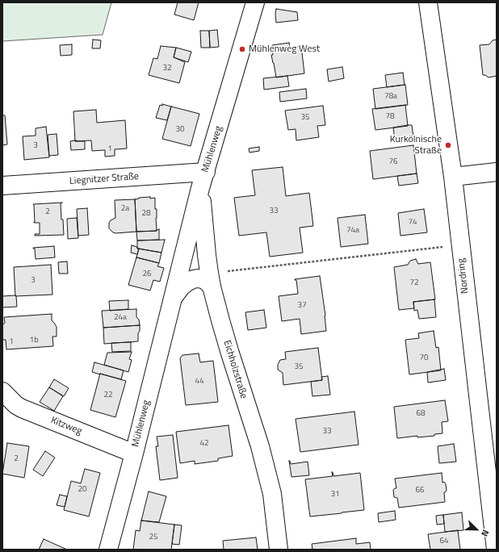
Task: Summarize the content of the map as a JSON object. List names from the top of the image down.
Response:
{
  "streets": {
    "street": [
      "Mühlenweg",
      "Liegnitzer Straße",
      "Nordring",
      "Eichholzstraße",
      "Kitzweg"
    ]
  },
  "crossings": [
    ["Mühlenweg", "Liegnitzer Straße"],
    ["Mühlenweg", "Eichholzstraße"],
    ["Mühlenweg", "Kitzweg"],
    ["Liegnitzer Straße", "Eichholzstraße"]
  ],
  "places": ["Mühlenweg West", "Kurkölnische Straße"],
  "house_numbers": [
    "32",
    "78a",
    "78",
    "35",
    "30",
    "3",
    "1",
    "76",
    "2a",
    "33",
    "2",
    "28",
    "74",
    "74a",
    "26",
    "3",
    "72",
    "37",
    "24a",
    "1b",
    "1",
    "70",
    "35",
    "44",
    "22",
    "68",
    "33",
    "42",
    "2",
    "20",
    "66",
    "31",
    "25",
    "64"
  ],
  "north": "bottom right"
}
